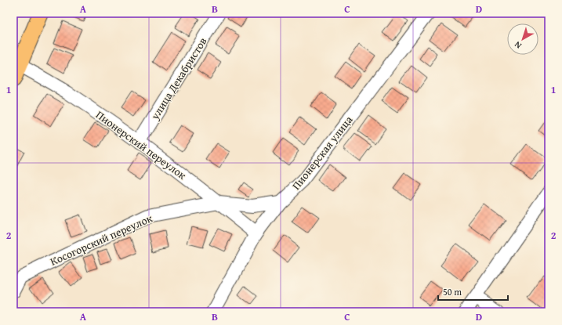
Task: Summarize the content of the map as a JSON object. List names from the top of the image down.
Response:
{
  "streets": {
    "street": [
      "улица Декабристов",
      "Пионерский переулок",
      "Пионерская улица",
      "Косогорский переулок"
    ]
  },
  "crossings": [
    ["улица Декабристов", "Пионерский переулок"],
    ["Пионерский переулок", "Пионерская улица"],
    ["Пионерский переулок", "Косогорский переулок"],
    ["Пионерская улица", "Косогорский переулок"]
  ],
  "scale_bar": "50 m",
  "north": "bottom left",
  "grid": {
    "columns": [
      "A",
      "B",
      "C",
      "D"
    ],
    "rows": ["1", "2"]
  }
}
